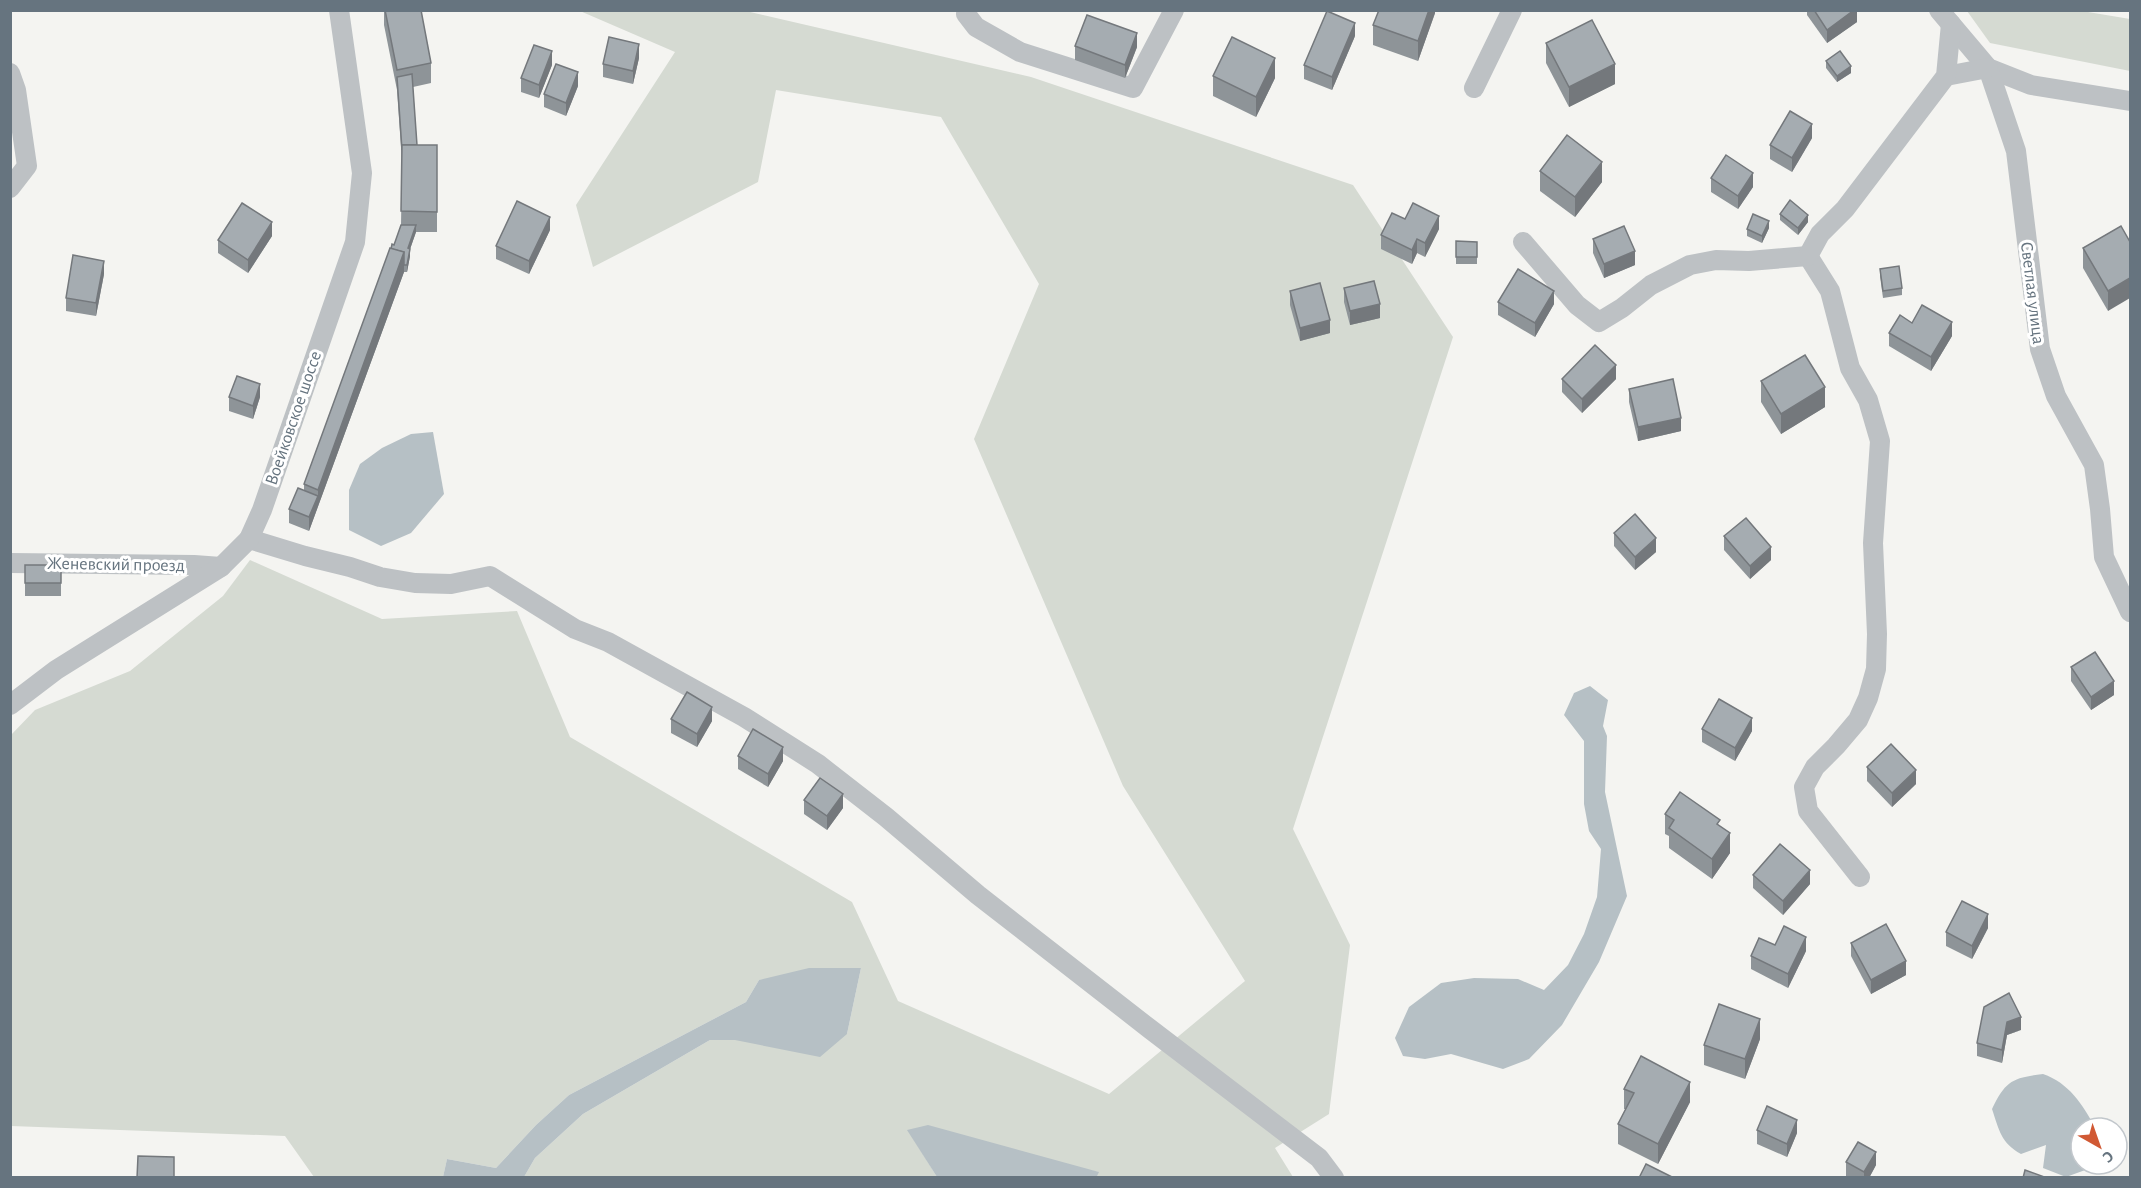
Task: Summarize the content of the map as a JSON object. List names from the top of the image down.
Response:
{
  "streets": {
    "street": ["Светлая улица", "Воейковское шоссе", "Женевский проезд"]
  },
  "crossings": [
    ["Воейковское шоссе", "Женевский проезд"]
  ],
  "north": "bottom right"
}
